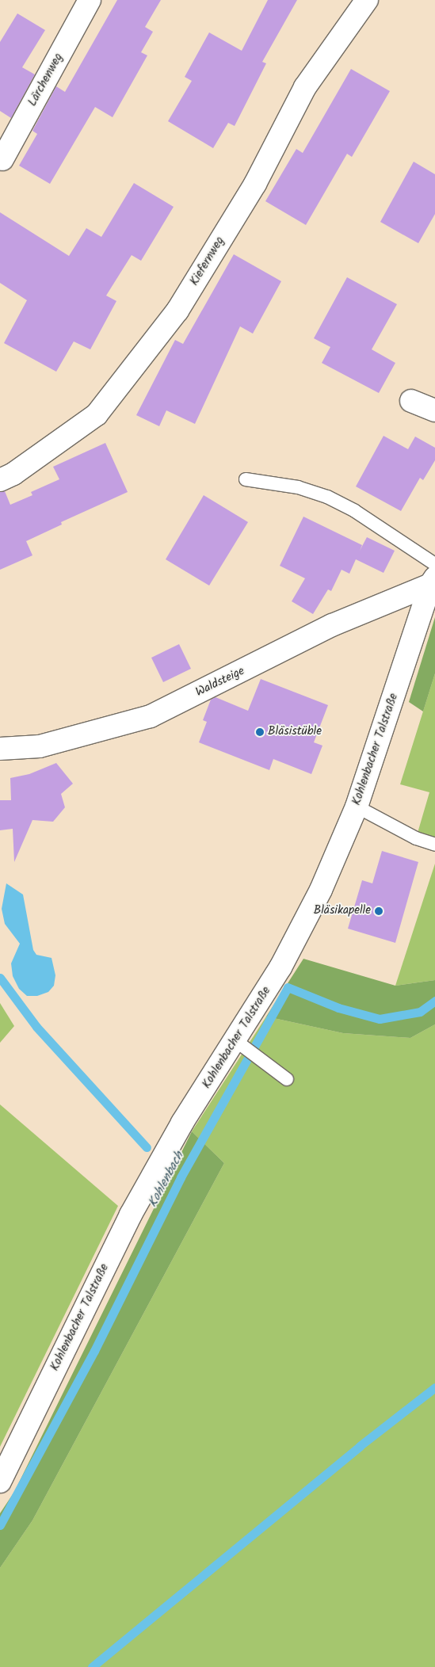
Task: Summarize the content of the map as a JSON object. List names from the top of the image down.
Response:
{
  "streets": {
    "street": [
      "Lärchenweg",
      "Kiefernweg",
      "Waldsteige",
      "Kohlenbacher Talstraße"
    ]
  },
  "crossings": [
    ["Waldsteige", "Kohlenbacher Talstraße"]
  ],
  "water": ["Kohlenbach"],
  "places": ["Bläsistüble", "Bläsikapelle"]
}
